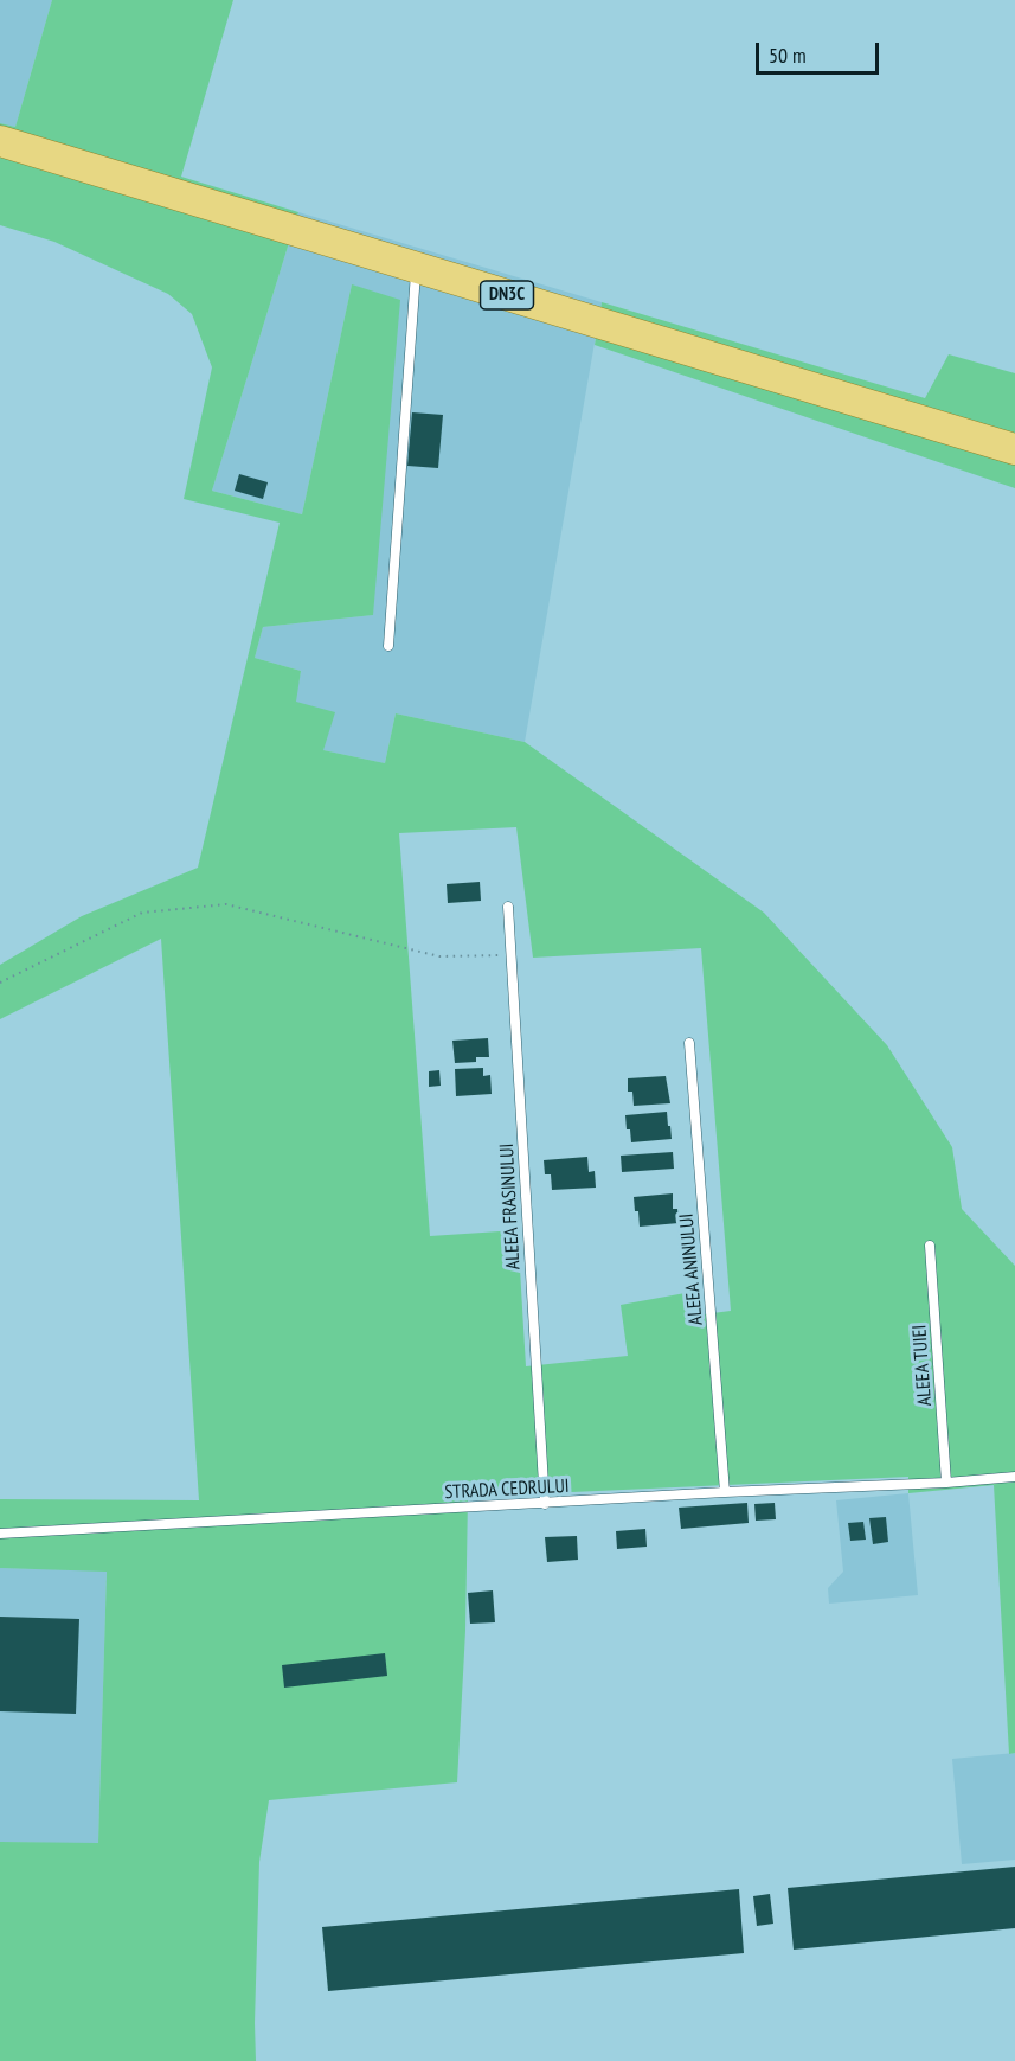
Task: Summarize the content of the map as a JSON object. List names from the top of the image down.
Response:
{
  "streets": {
    "main road": ["DN3C"],
    "lane": [
      "ALEEA FRASINULUI",
      "ALEEA ANINULUI",
      "ALEEA TUIEI",
      "STRADA CEDRULUI"
    ]
  },
  "crossings": [
    ["ALEEA FRASINULUI", "STRADA CEDRULUI"],
    ["ALEEA ANINULUI", "STRADA CEDRULUI"],
    ["ALEEA TUIEI", "STRADA CEDRULUI"]
  ],
  "scale_bar": "50 m"
}
